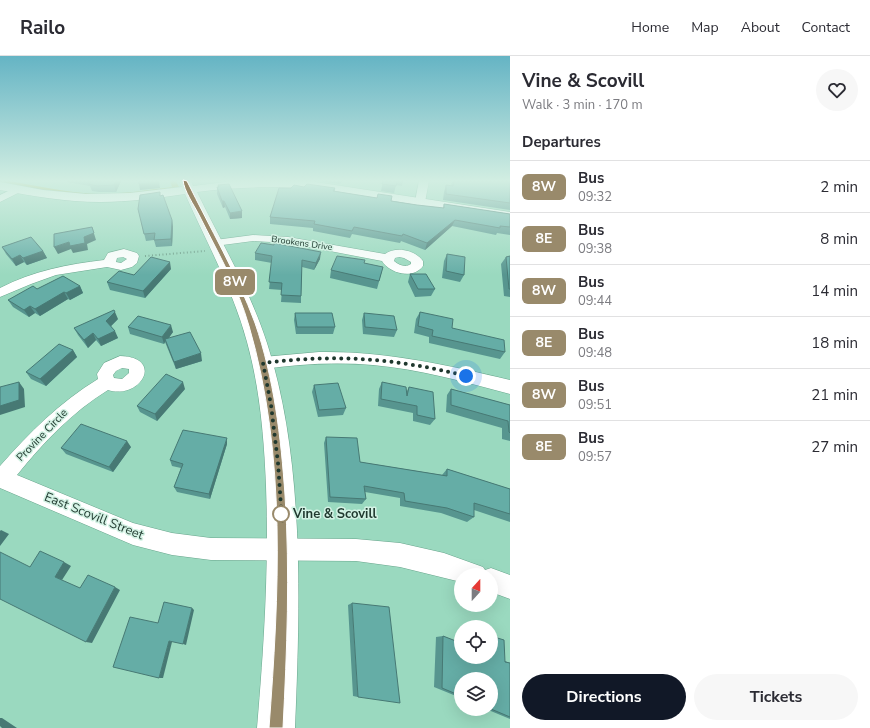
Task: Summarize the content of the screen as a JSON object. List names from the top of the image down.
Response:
{
  "streets": {
    "street": ["Brookens Drive", "Provine Circle", "East Scovill Street"]
  },
  "crossings": [
    ["Provine Circle", "East Scovill Street"]
  ],
  "places": ["Vine & Scovill"],
  "lines": ["bus line 8W"],
  "north": "top",
  "page": {
    "header": "Railo",
    "nav": [
      "Home",
      "Map",
      "About",
      "Contact"
    ],
    "on_map": "8W",
    "heading": [
      ["Vine & Scovill", "Walk · 3 min · 170 m"],
      "Departures"
    ],
    "list": [
      {
        "mark": "8W",
        "name": "Bus",
        "note": "09:32",
        "value": "2 min"
      },
      {
        "mark": "8E",
        "name": "Bus",
        "note": "09:38",
        "value": "8 min"
      },
      {
        "mark": "8W",
        "name": "Bus",
        "note": "09:44",
        "value": "14 min"
      },
      {
        "mark": "8E",
        "name": "Bus",
        "note": "09:48",
        "value": "18 min"
      },
      {
        "mark": "8W",
        "name": "Bus",
        "note": "09:51",
        "value": "21 min"
      },
      {
        "mark": "8E",
        "name": "Bus",
        "note": "09:57",
        "value": "27 min"
      }
    ],
    "buttons": ["Directions", "Tickets"]
  }
}
